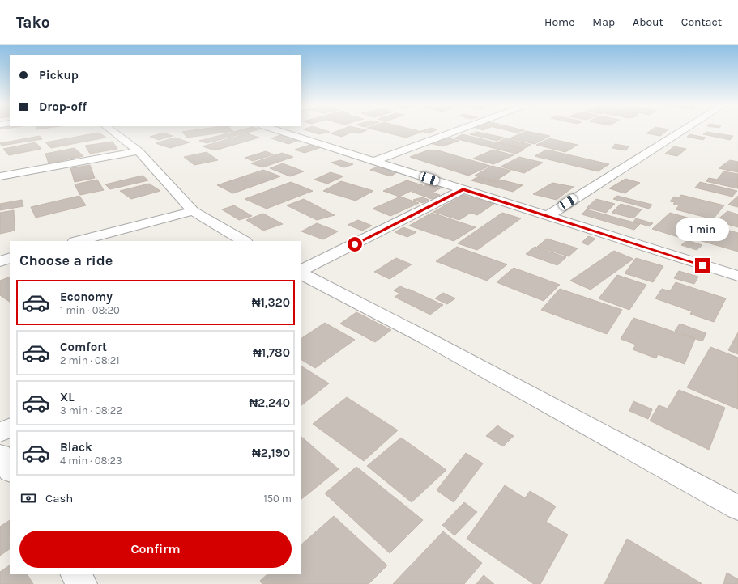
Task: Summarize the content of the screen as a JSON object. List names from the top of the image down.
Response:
{
  "page": {
    "header": "Tako",
    "nav": [
      "Home",
      "Map",
      "About",
      "Contact"
    ],
    "banner": ["Pickup", "Drop-off"],
    "bubble": "1 min",
    "heading": "Choose a ride",
    "list": [
      {
        "name": "Economy",
        "note": "1 min · 08:20",
        "value": "₦1,320"
      },
      {
        "name": "Comfort",
        "note": "2 min · 08:21",
        "value": "₦1,780"
      },
      {
        "name": "XL",
        "note": "3 min · 08:22",
        "value": "₦2,240"
      },
      {
        "name": "Black",
        "note": "4 min · 08:23",
        "value": "₦2,190"
      }
    ],
    "pay": ["Cash", "150 m"],
    "buttons": "Confirm"
  }
}
